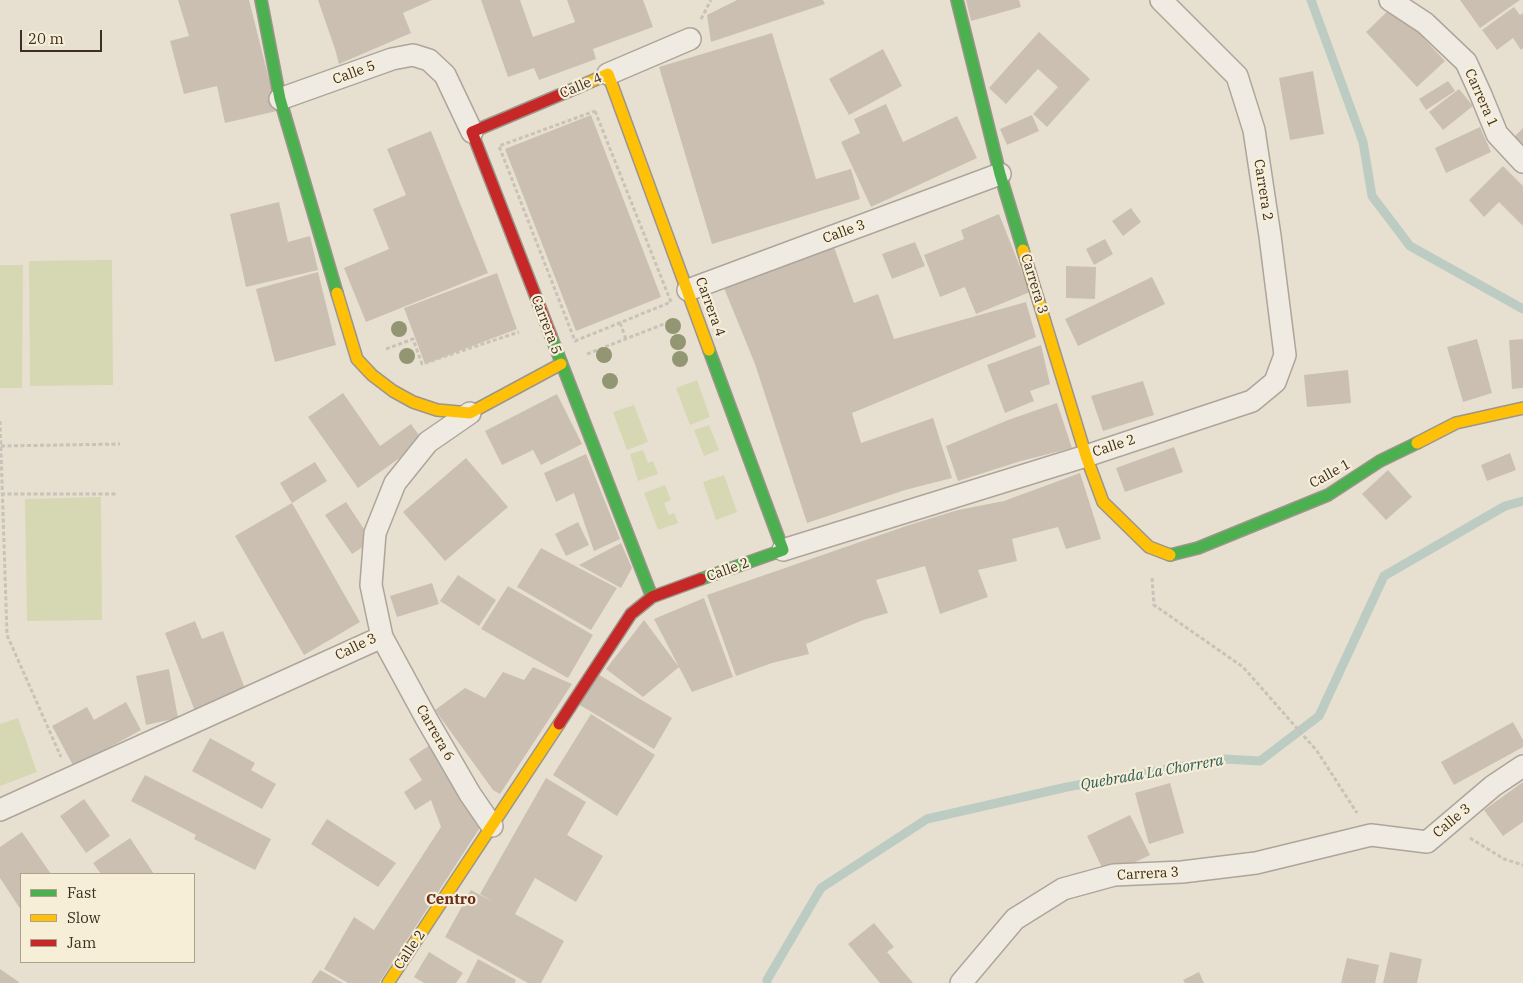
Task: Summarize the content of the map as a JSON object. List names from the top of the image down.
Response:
{
  "streets": {
    "main road": [
      "Calle 4",
      "Calle 3",
      "Carrera 3",
      "Carrera 4",
      "Carrera 5",
      "Calle 2",
      "Calle 1"
    ],
    "street": [
      "Calle 5",
      "Carrera 1",
      "Carrera 2",
      "Carrera 6"
    ]
  },
  "crossings": [
    ["Calle 5", "Carrera 5"],
    ["Calle 4", "Carrera 4"],
    ["Calle 4", "Carrera 5"],
    ["Carrera 2", "Calle 2"],
    ["Calle 3", "Carrera 3"],
    ["Calle 3", "Carrera 4"],
    ["Calle 3", "Carrera 5"],
    ["Calle 3", "Carrera 6"],
    ["Carrera 3", "Calle 2"],
    ["Carrera 3", "Calle 1"],
    ["Carrera 4", "Calle 2"],
    ["Carrera 5", "Calle 2"],
    ["Calle 2", "Carrera 6"]
  ],
  "districts": ["Centro"],
  "water": ["Quebrada La Chorrera"],
  "legend": ["Fast", "Slow", "Jam"],
  "scale_bar": "20 m"
}
